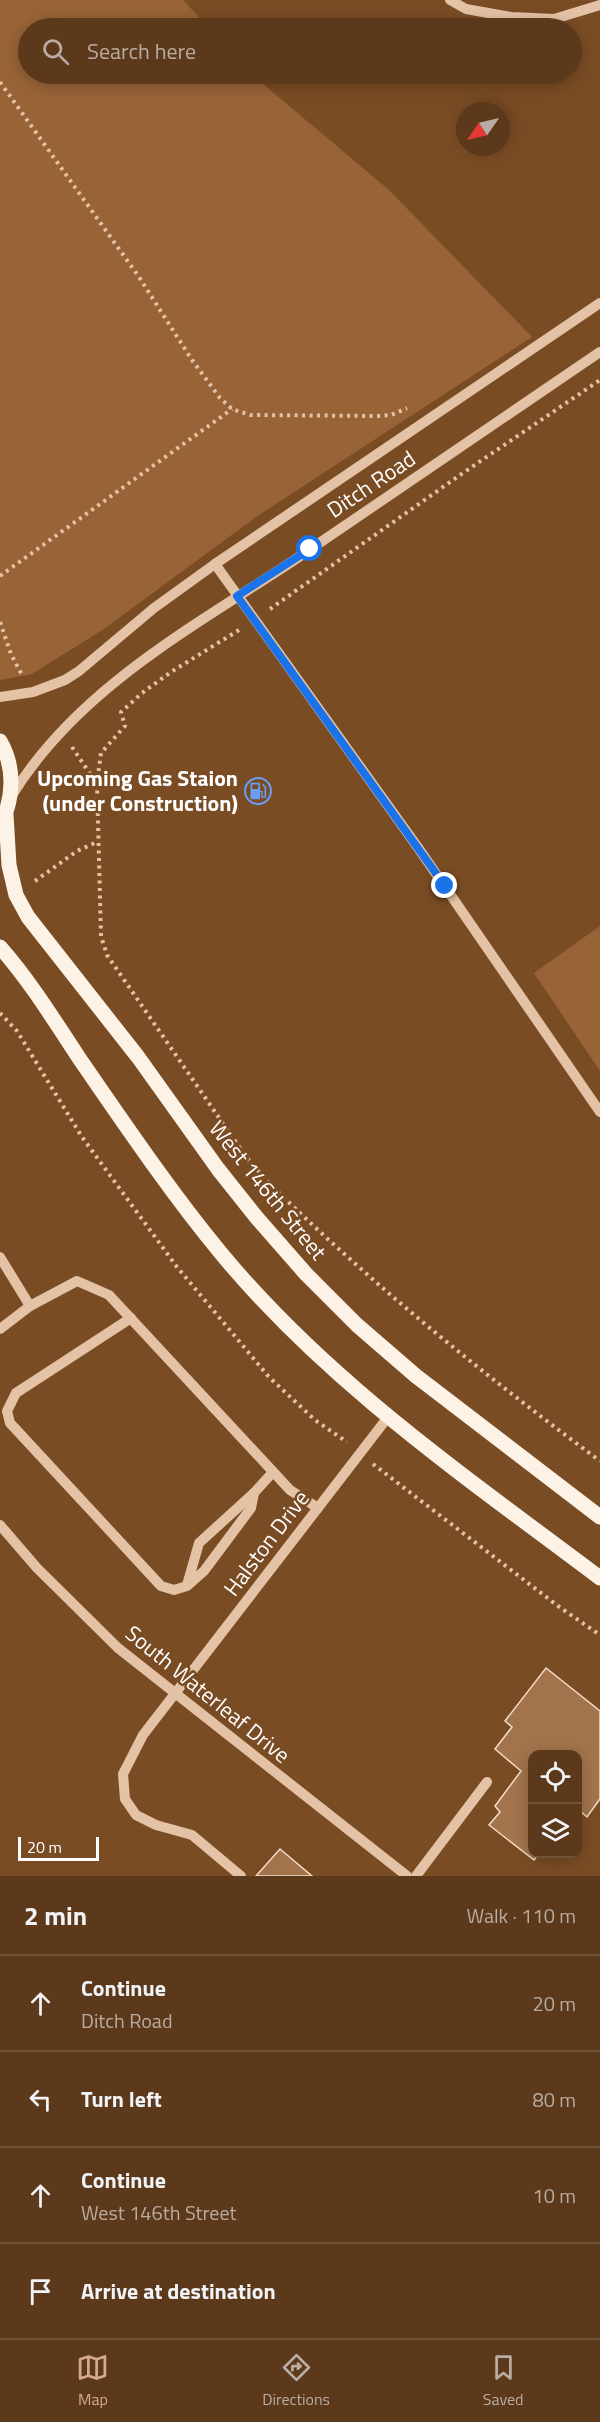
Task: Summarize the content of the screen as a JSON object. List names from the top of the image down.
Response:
{
  "streets": {
    "main road": ["West 146th Street"],
    "street": ["Ditch Road", "Halston Drive", "South Waterleaf Drive"]
  },
  "crossings": [
    ["Ditch Road", "West 146th Street"],
    ["Halston Drive", "South Waterleaf Drive"]
  ],
  "places": {
    "fuel station": ["Upcoming Gas Staion (under Construction)"]
  },
  "scale_bar": "20 m",
  "north": "bottom left",
  "page": {
    "search": "Search here",
    "scale": "20 m",
    "heading": ["2 min", "Walk · 110 m"],
    "list": [
      ["Continue", "Ditch Road", "20 m"],
      ["Turn left", "80 m"],
      ["Continue", "West 146th Street", "10 m"],
      "Arrive at destination"
    ],
    "nav": ["Map", "Directions", "Saved"]
  }
}
